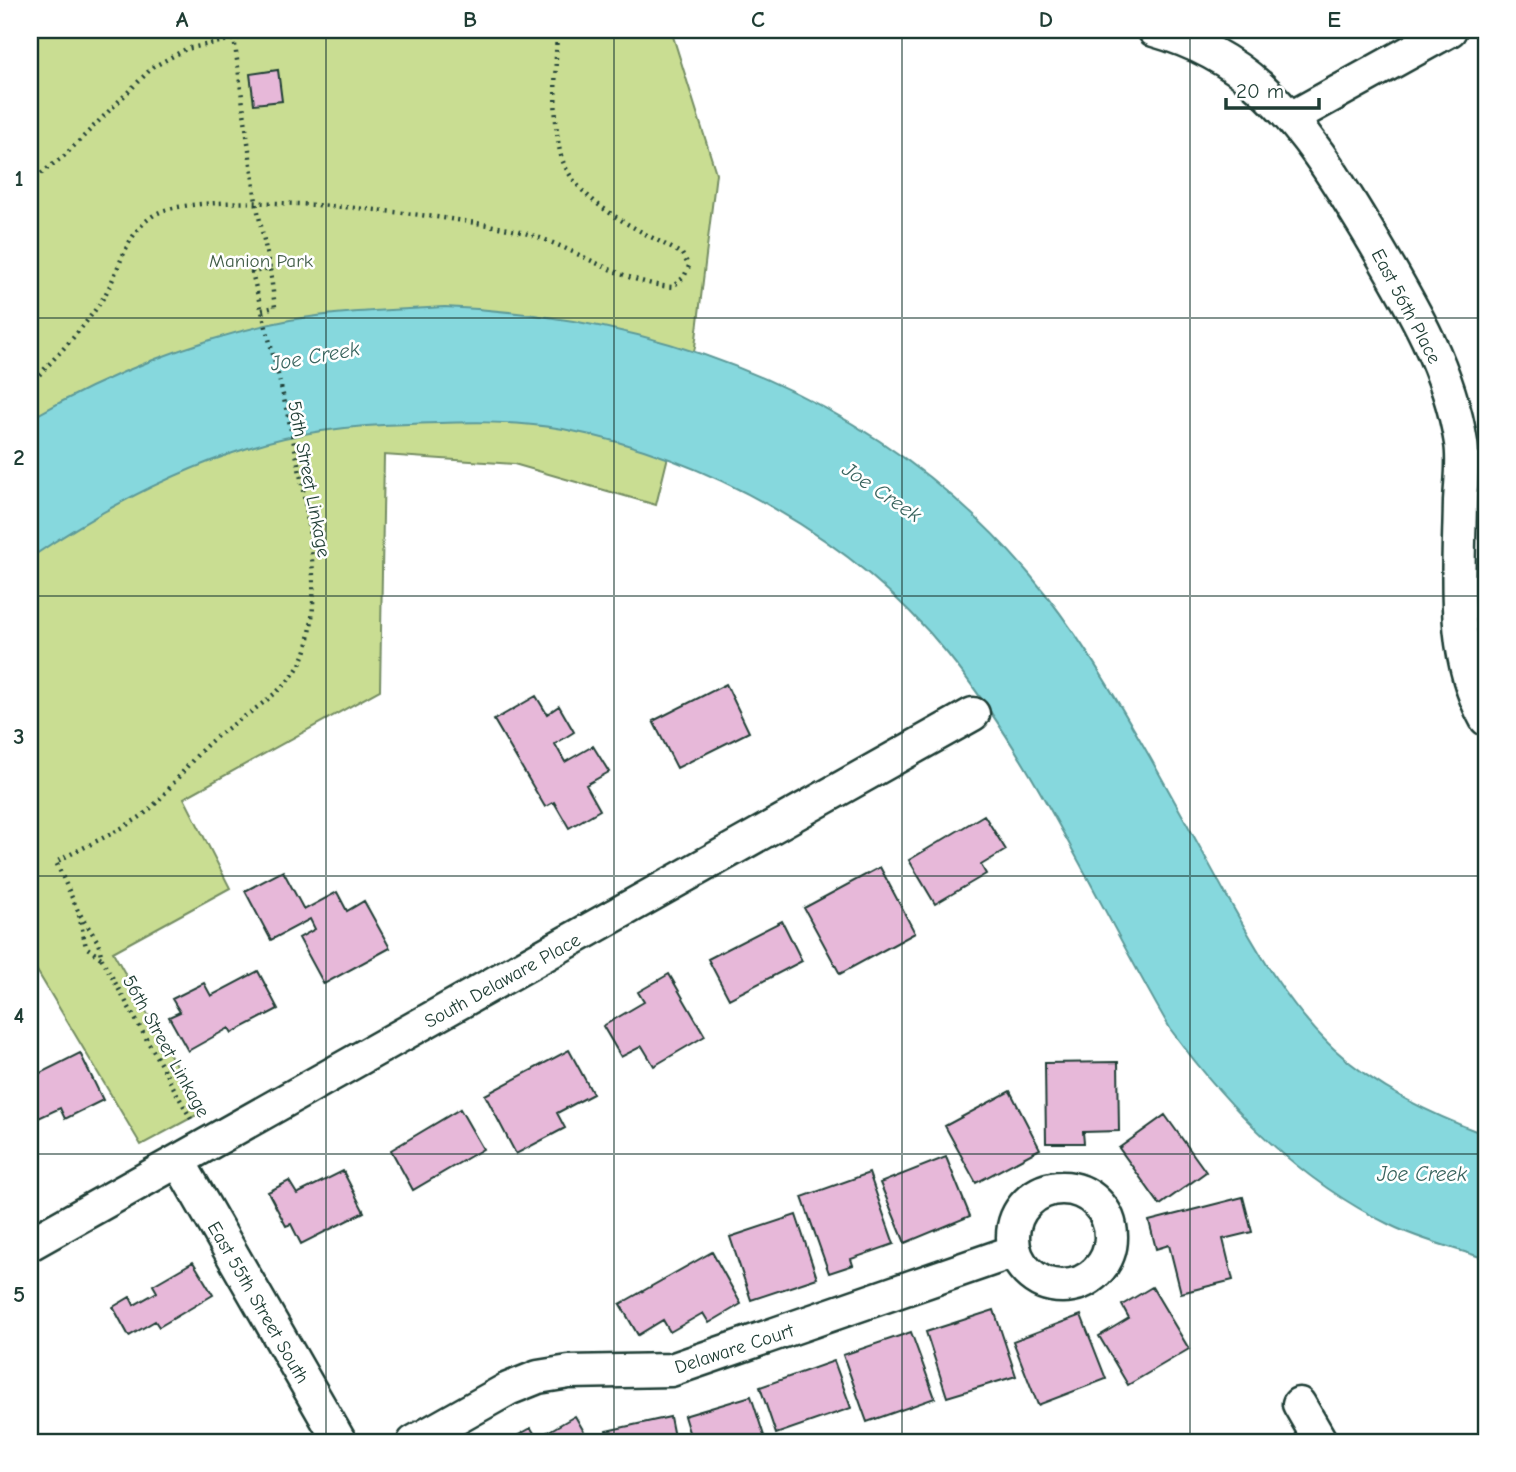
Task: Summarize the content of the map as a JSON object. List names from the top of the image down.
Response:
{
  "streets": {
    "street": [
      "East 56th Place",
      "South Delaware Place",
      "East 55th Street South",
      "Delaware Court"
    ],
    "path": ["56th Street Linkage"]
  },
  "crossings": [
    ["56th Street Linkage", "South Delaware Place"],
    ["South Delaware Place", "East 55th Street South"]
  ],
  "water": ["Joe Creek"],
  "parks": ["Manion Park"],
  "scale_bar": "20 m",
  "grid": {
    "columns": [
      "A",
      "B",
      "C",
      "D",
      "E"
    ],
    "rows": [
      "1",
      "2",
      "3",
      "4",
      "5"
    ]
  }
}
